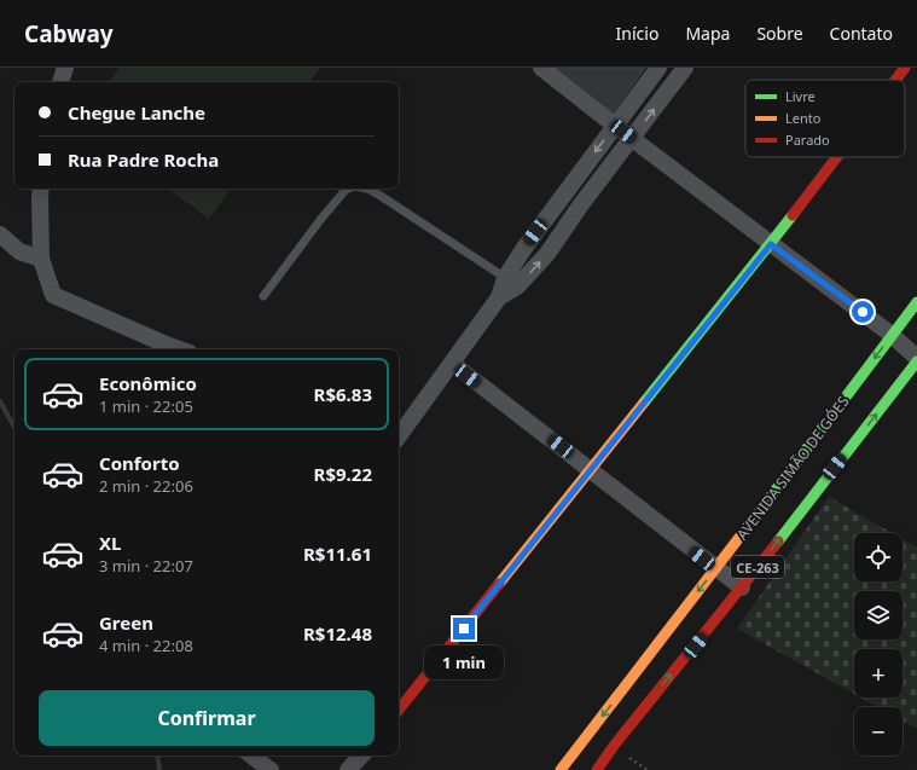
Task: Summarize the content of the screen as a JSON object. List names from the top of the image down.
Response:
{
  "streets": {
    "main road": ["AVENIDA SIMÃO DE GÓES", "CE-263"]
  },
  "legend": ["Livre", "Lento", "Parado"],
  "page": {
    "header": "Cabway",
    "nav": [
      "Início",
      "Mapa",
      "Sobre",
      "Contato"
    ],
    "banner": ["Chegue Lanche", "Rua Padre Rocha"],
    "list": [
      {
        "name": "Econômico",
        "note": "1 min · 22:05",
        "value": "R$6.83"
      },
      {
        "name": "Conforto",
        "note": "2 min · 22:06",
        "value": "R$9.22"
      },
      {
        "name": "XL",
        "note": "3 min · 22:07",
        "value": "R$11.61"
      },
      {
        "name": "Green",
        "note": "4 min · 22:08",
        "value": "R$12.48"
      }
    ],
    "map_buttons": ["+", "−"],
    "bubble": "1 min",
    "buttons": "Confirmar"
  }
}
